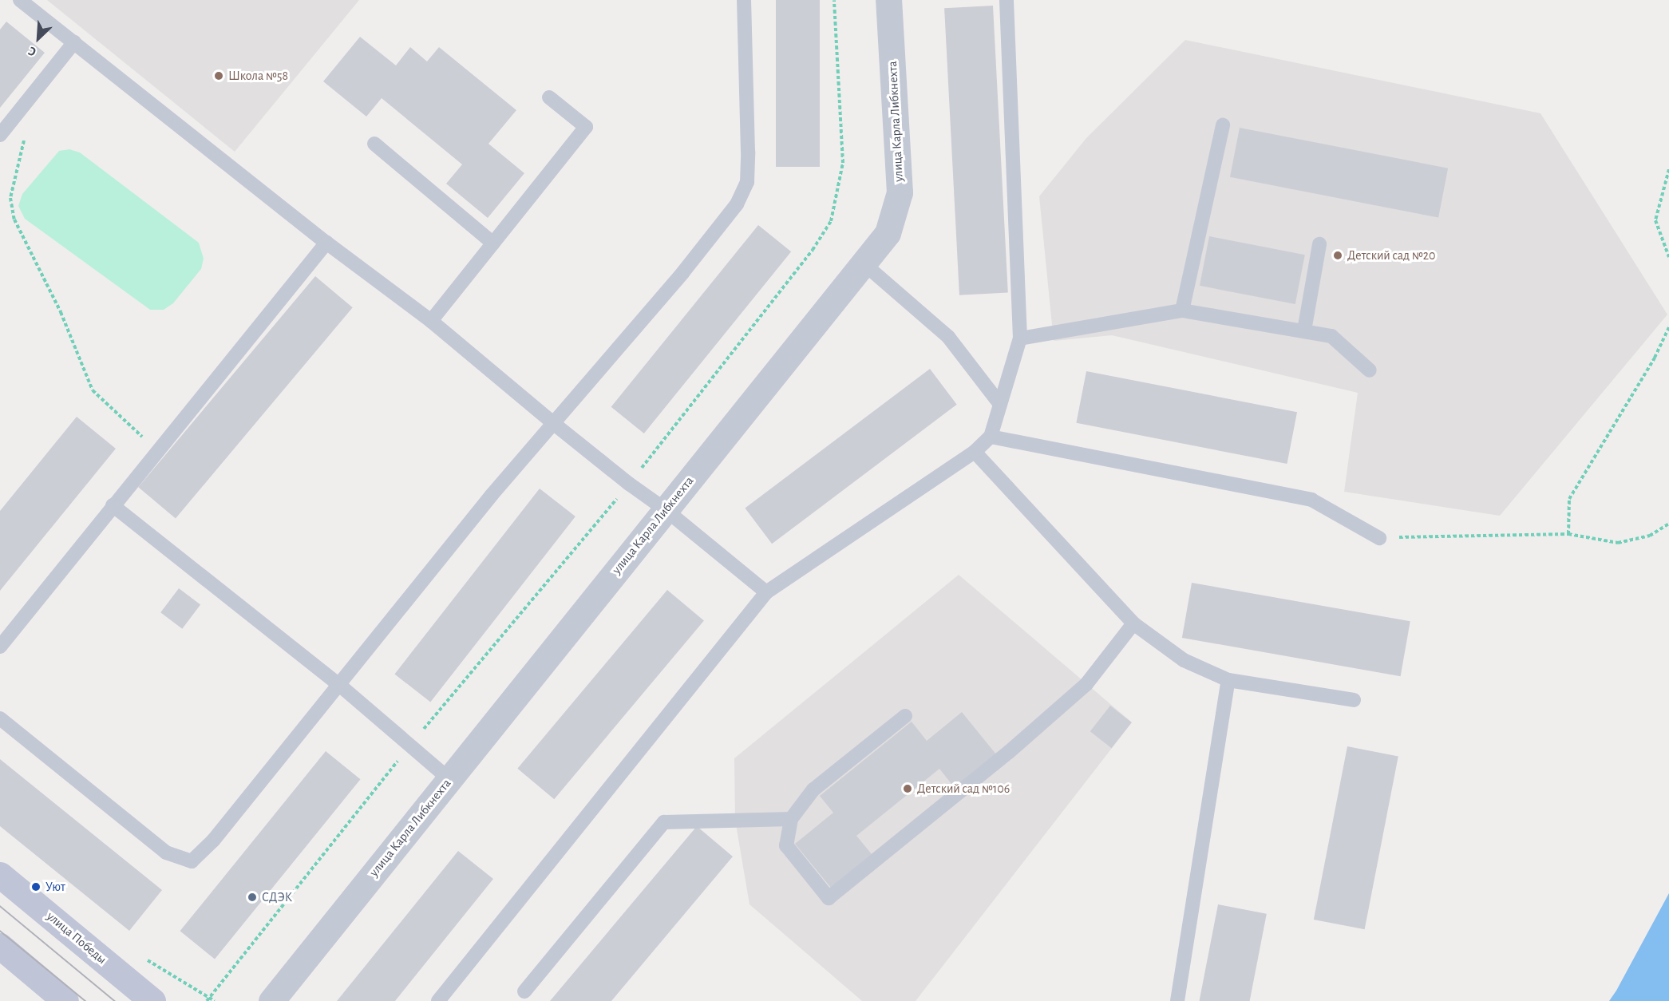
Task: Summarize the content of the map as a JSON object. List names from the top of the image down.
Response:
{
  "streets": {
    "main road": ["улица Победы"],
    "street": ["улица Карла Либкнехта"]
  },
  "places": [
    "Школа №58",
    "Детский сад №20",
    "Детский сад №106",
    "Уют",
    "СДЭК"
  ],
  "north": "bottom left"
}
